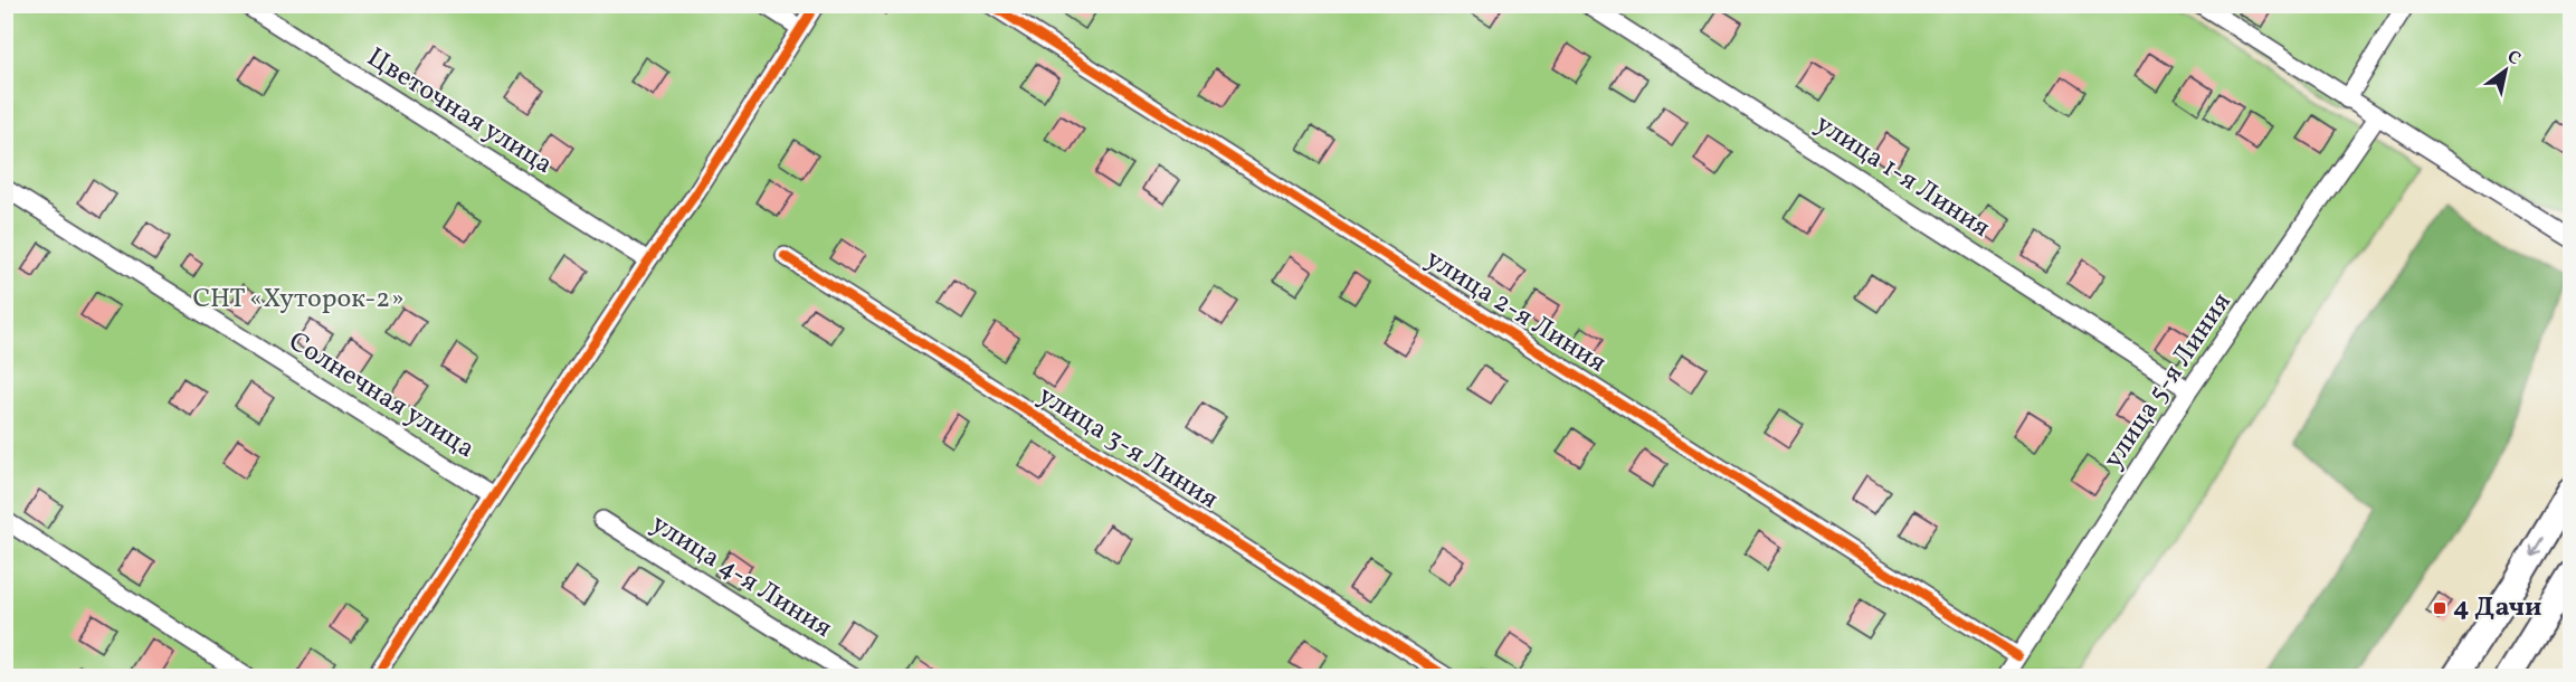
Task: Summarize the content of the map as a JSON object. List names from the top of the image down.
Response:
{
  "streets": {
    "street": [
      "Цветочная улица",
      "улица 1-я Линия",
      "улица 2-я Линия",
      "улица 5-я Линия",
      "Солнечная улица",
      "улица 3-я Линия",
      "улица 4-я Линия"
    ]
  },
  "crossings": [
    ["улица 1-я Линия", "улица 5-я Линия"],
    ["улица 2-я Линия", "улица 5-я Линия"]
  ],
  "parks": ["СНТ «Хуторок-2»"],
  "places": {
    "transit": ["4 Дачи"]
  },
  "north": "top right"
}
